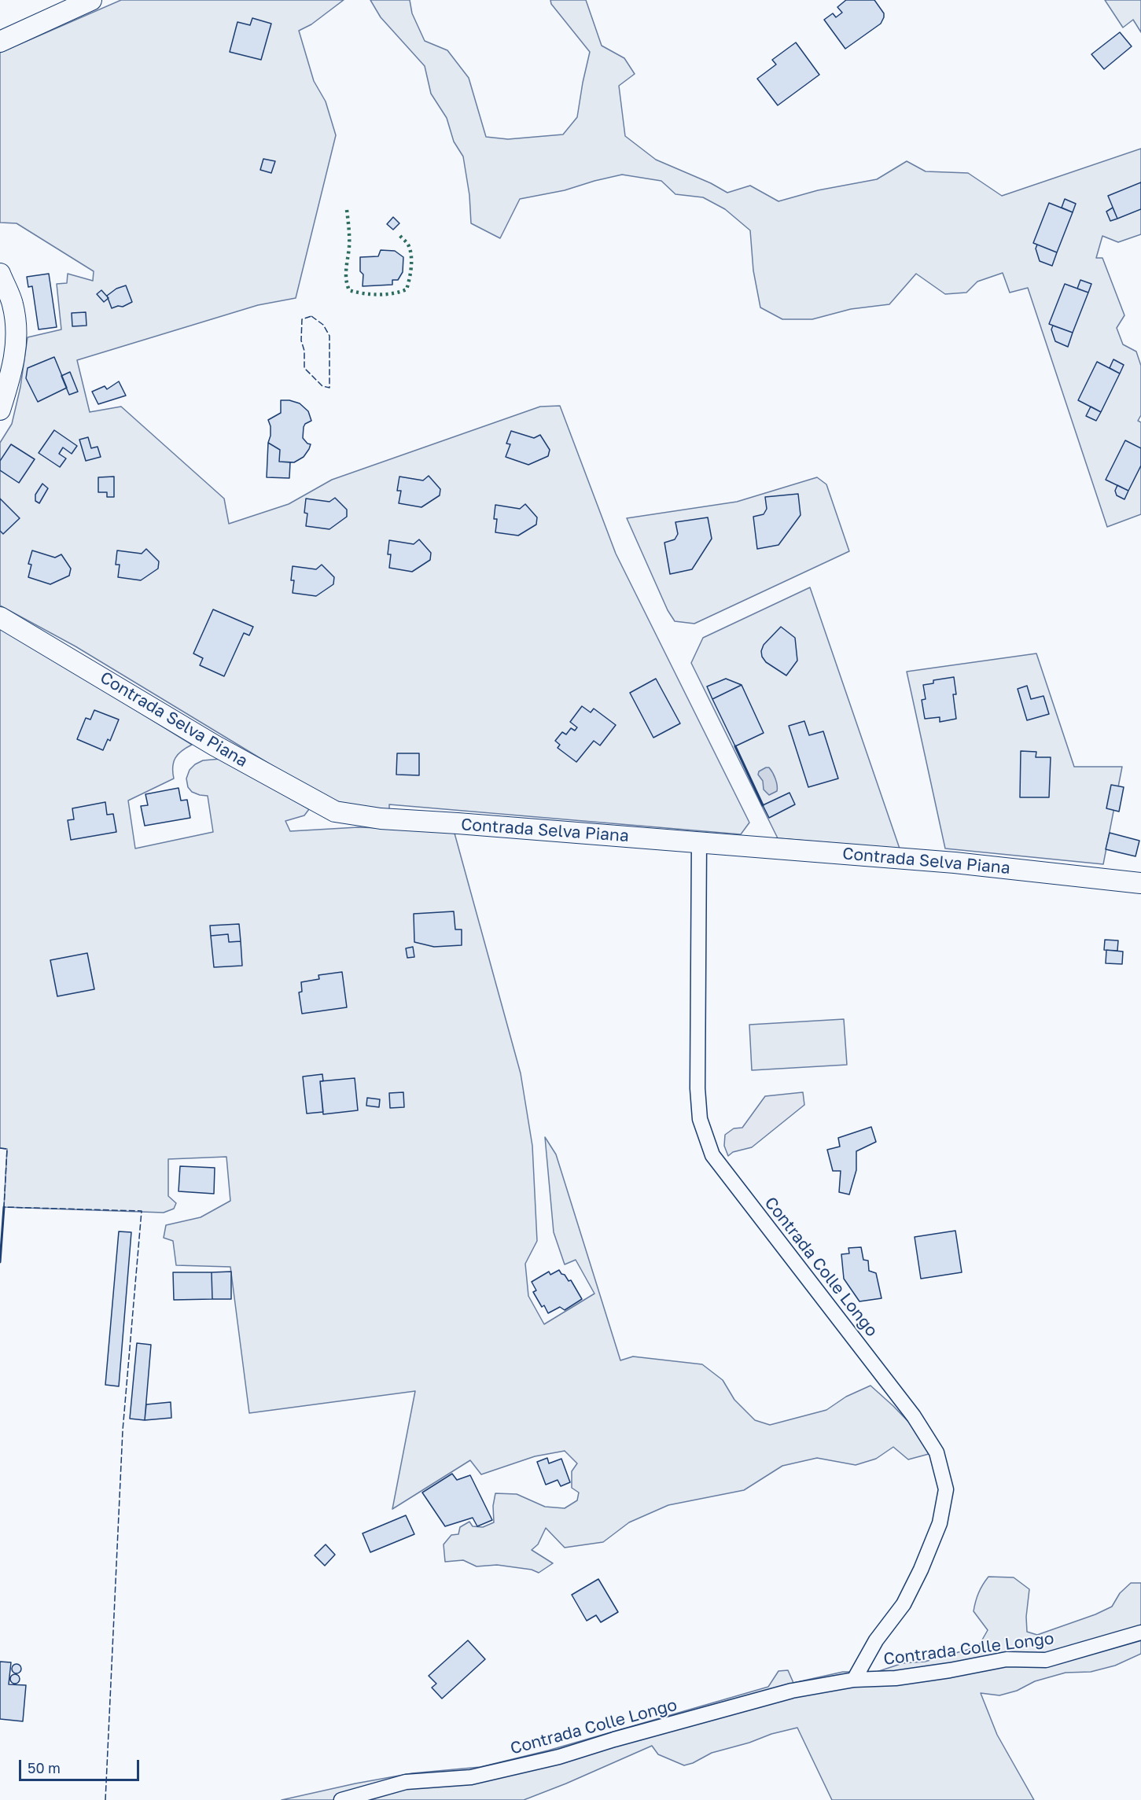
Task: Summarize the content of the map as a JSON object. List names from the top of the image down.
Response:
{
  "streets": {
    "street": ["Contrada Selva Piana", "Contrada Colle Longo"]
  },
  "crossings": [
    ["Contrada Selva Piana", "Contrada Colle Longo"]
  ],
  "scale_bar": "50 m"
}
